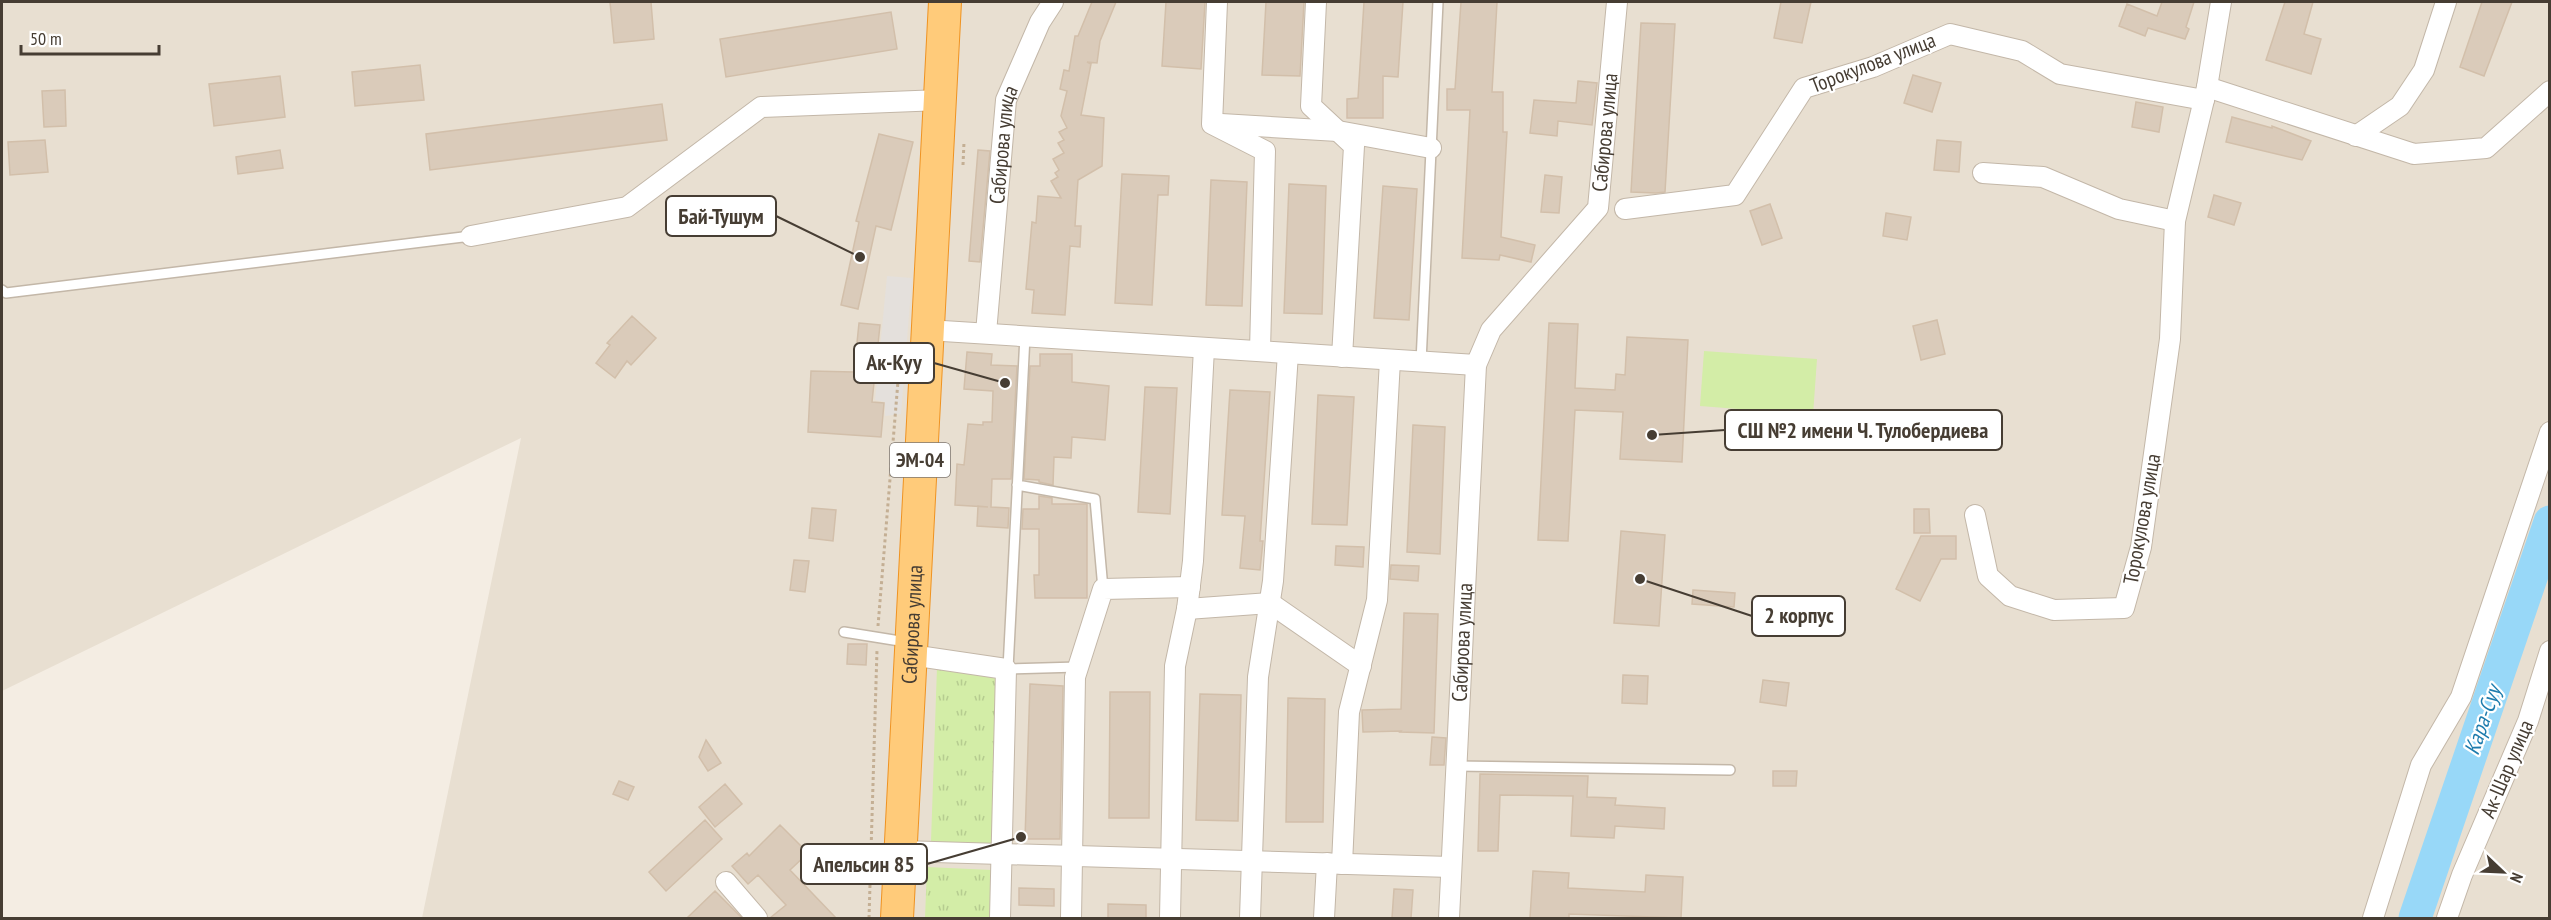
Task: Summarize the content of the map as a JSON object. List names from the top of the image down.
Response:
{
  "streets": {
    "highway": ["Сабирова улица", "ЭМ-04"],
    "street": ["Торокулова улица", "Ак-Шар улица"]
  },
  "water": ["Кара-Суу"],
  "places": [
    "Бай-Тушум",
    "Ак-Куу",
    "СШ №2 имени Ч. Тулобердиева",
    "2 корпус",
    "Апельсин 85"
  ],
  "scale_bar": "50 m",
  "north": "bottom right"
}
